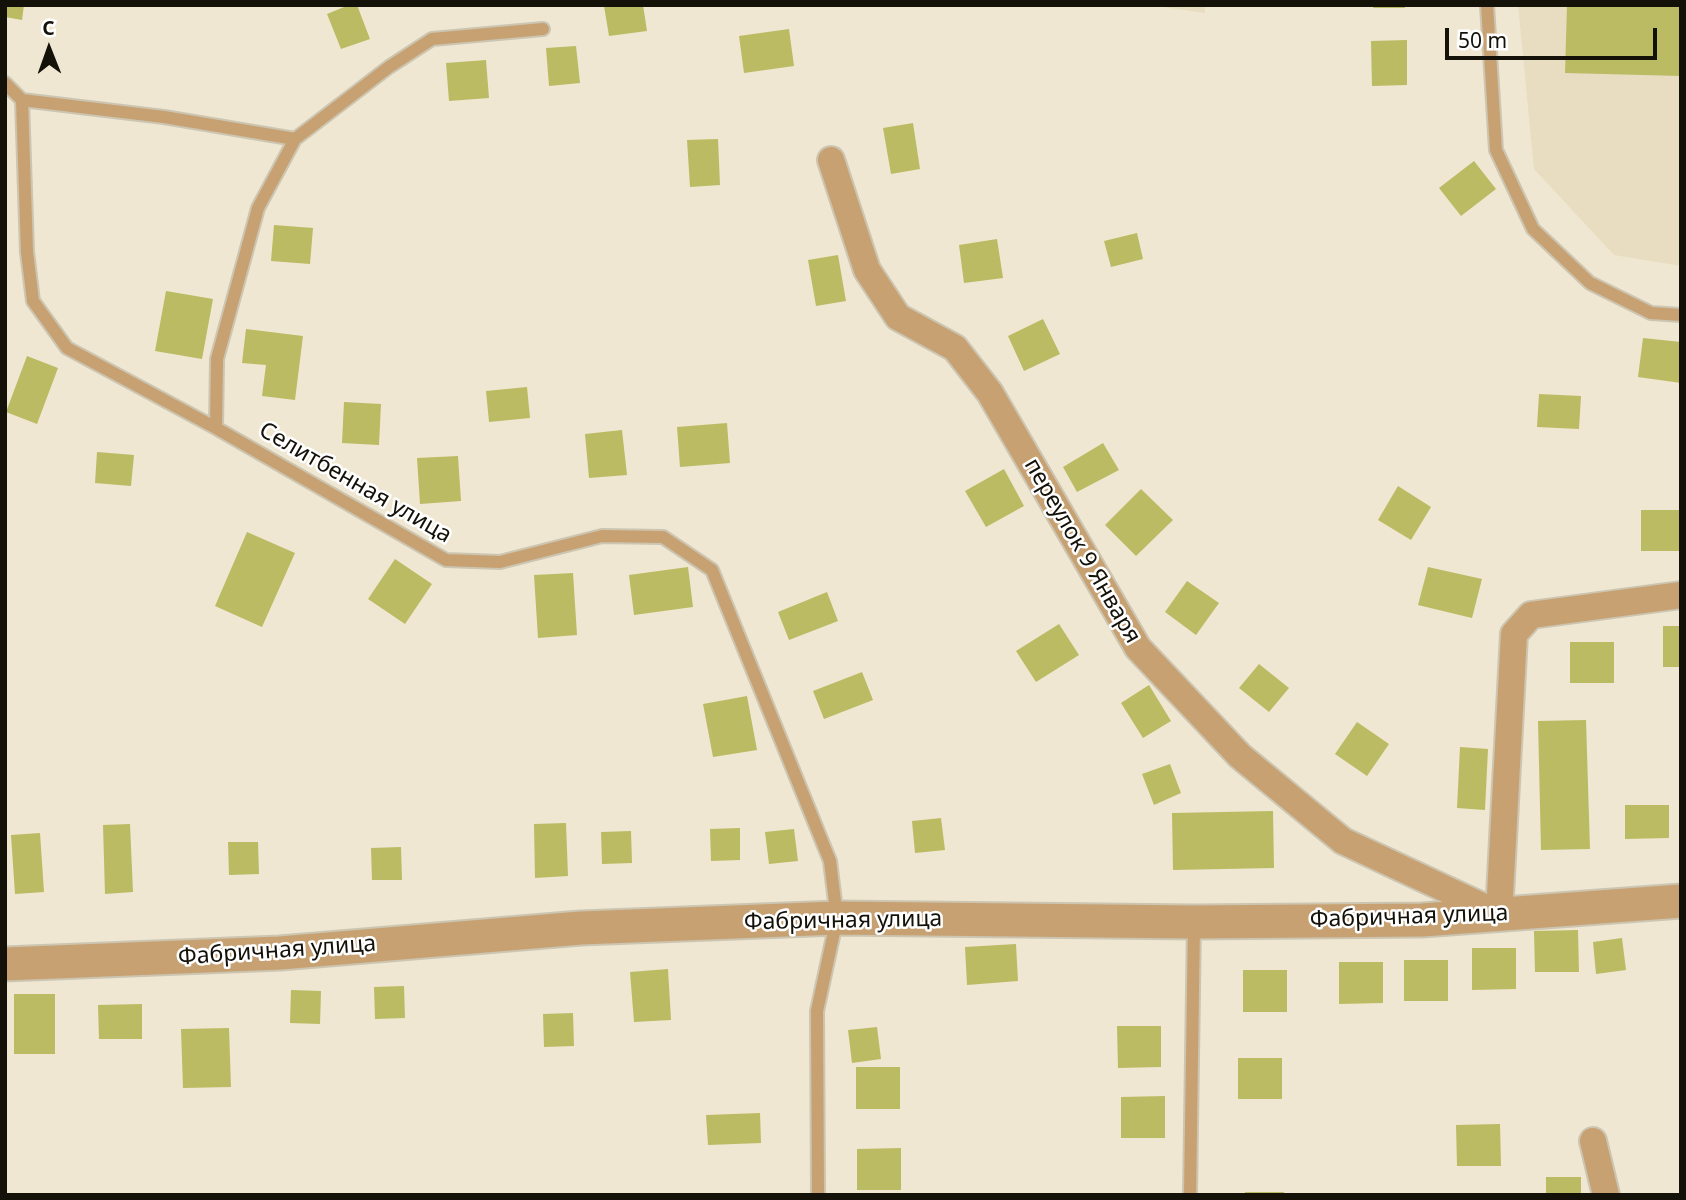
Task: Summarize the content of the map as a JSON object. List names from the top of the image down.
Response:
{
  "streets": {
    "street": ["переулок 9 Января", "Фабричная улица"],
    "lane": ["Селитбенная улица"]
  },
  "crossings": [
    ["Селитбенная улица", "Фабричная улица"],
    ["переулок 9 Января", "Фабричная улица"]
  ],
  "scale_bar": "50 m",
  "north": "top"
}
